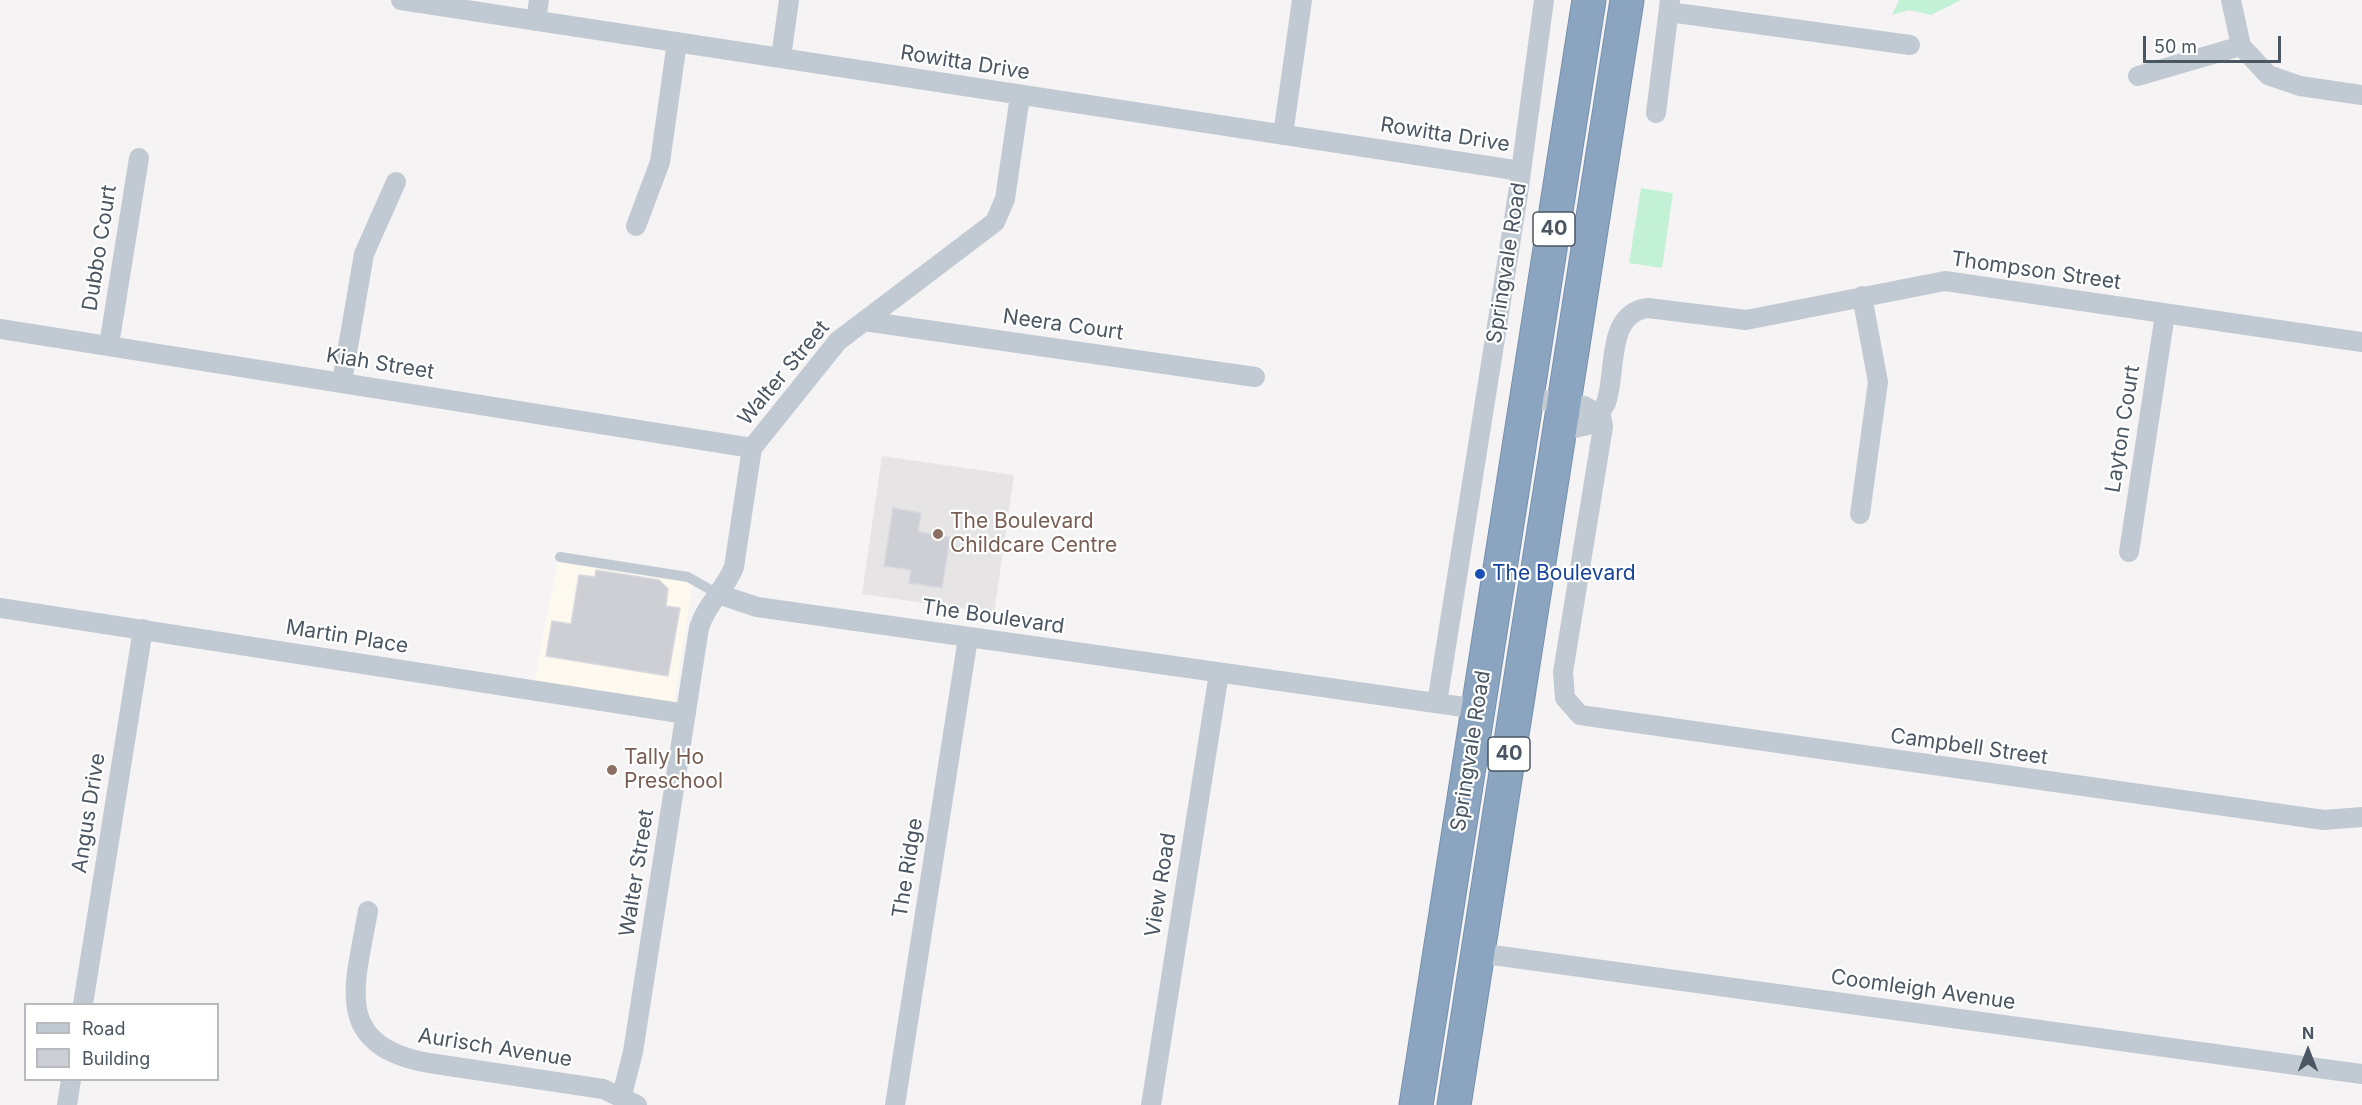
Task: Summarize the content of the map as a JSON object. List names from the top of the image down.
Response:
{
  "streets": {
    "highway": ["40", "Springvale Road"],
    "street": [
      "Rowitta Drive",
      "Dubbo Court",
      "Thompson Street",
      "Neera Court",
      "Kiah Street",
      "Walter Street",
      "Layton Court",
      "The Boulevard",
      "Martin Place",
      "Campbell Street",
      "Angus Drive",
      "The Ridge",
      "View Road",
      "Coomleigh Avenue",
      "Aurisch Avenue"
    ]
  },
  "crossings": [
    ["Rowitta Drive", "Springvale Road"],
    ["Rowitta Drive", "Walter Street"],
    ["Dubbo Court", "Kiah Street"],
    ["Springvale Road", "The Boulevard"],
    ["Springvale Road", "Coomleigh Avenue"],
    ["Thompson Street", "Layton Court"],
    ["Thompson Street", "Campbell Street"],
    ["Neera Court", "Walter Street"],
    ["Kiah Street", "Walter Street"],
    ["Walter Street", "The Boulevard"],
    ["Walter Street", "Martin Place"],
    ["Walter Street", "Aurisch Avenue"],
    ["The Boulevard", "The Ridge"],
    ["The Boulevard", "View Road"],
    ["Martin Place", "Angus Drive"]
  ],
  "places": ["The Boulevard Childcare Centre", "The Boulevard", "Tally Ho Preschool"],
  "legend": ["Road", "Building"],
  "scale_bar": "50 m",
  "north": "top"
}
